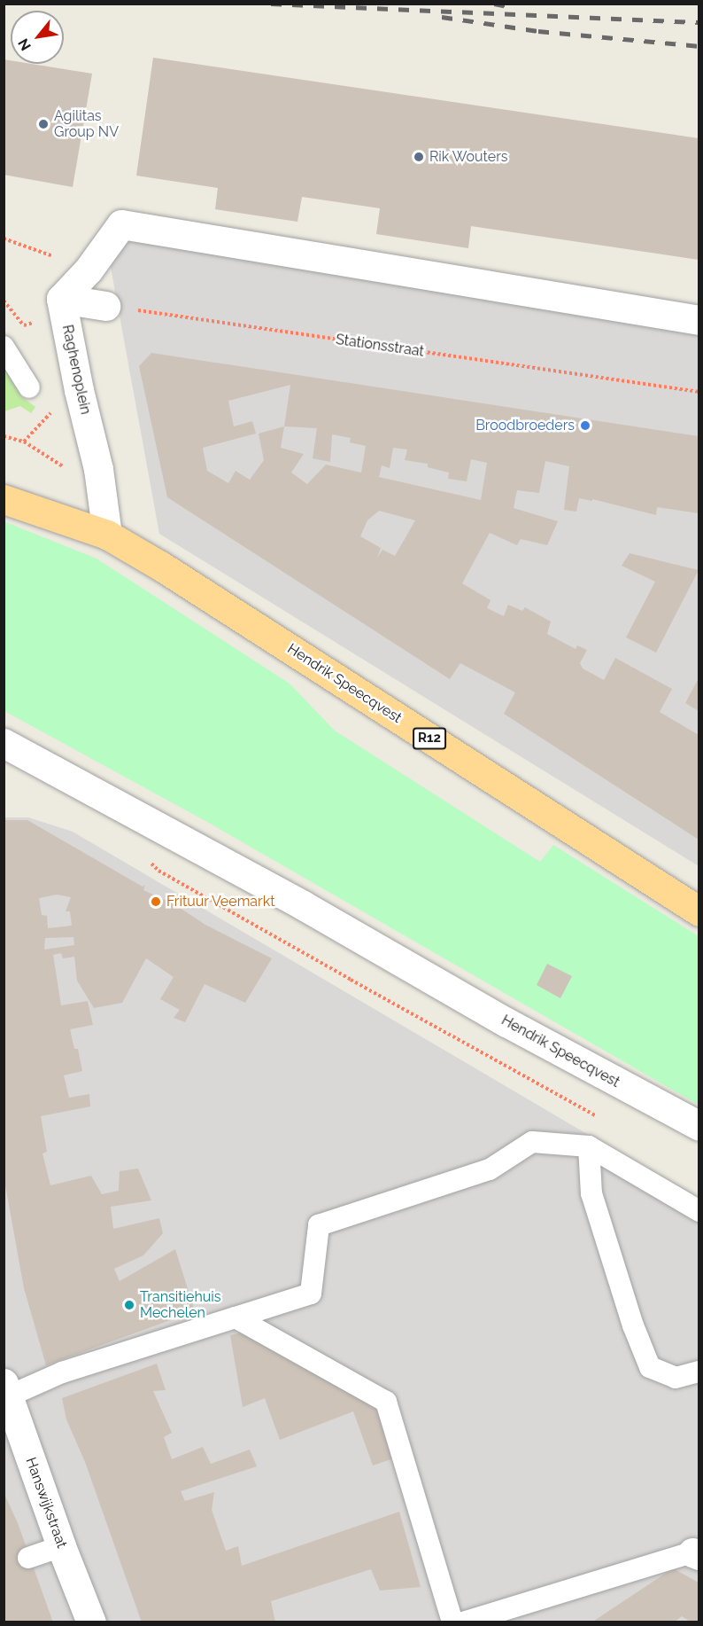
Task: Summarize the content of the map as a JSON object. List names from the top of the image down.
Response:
{
  "streets": {
    "main road": ["Hendrik Speecqvest", "R12"],
    "street": ["Raghenoplein", "Hanswijkstraat"],
    "path": ["Stationsstraat"]
  },
  "crossings": [
    ["Raghenoplein", "Hendrik Speecqvest"]
  ],
  "places": [
    "Agilitas Group NV",
    "Rik Wouters",
    "Broodbroeders",
    "Frituur Veemarkt",
    "Transitiehuis Mechelen"
  ],
  "north": "bottom left"
}
